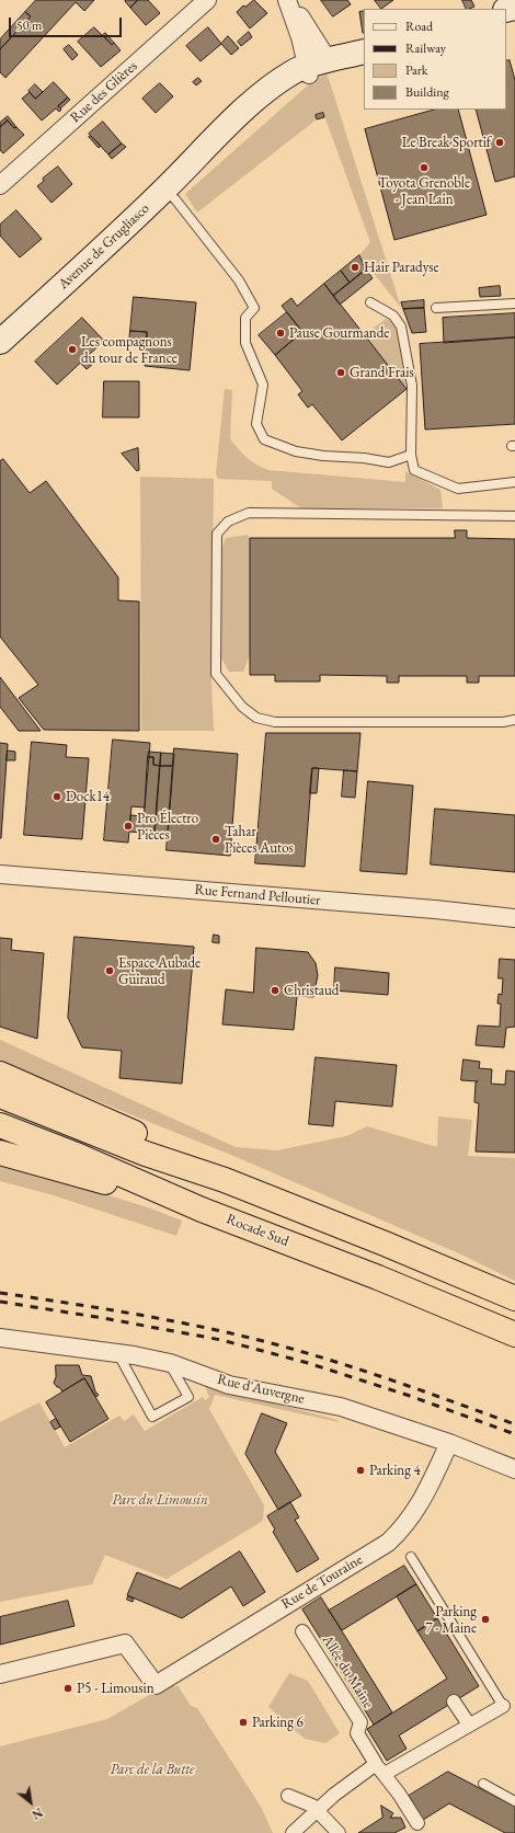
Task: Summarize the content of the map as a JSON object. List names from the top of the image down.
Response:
{
  "streets": {
    "highway": ["Rocade Sud"],
    "main road": ["Avenue de Grugliasco"],
    "street": [
      "Rue des Glières",
      "Rue Fernand Pelloutier",
      "Rue d'Auvergne",
      "Rue de Touraine",
      "Allée du Maine"
    ]
  },
  "crossings": [
    ["Rue d'Auvergne", "Rue de Touraine"]
  ],
  "parks": ["Parc du Limousin", "Parc de la Butte"],
  "places": [
    "Le Break Sportif",
    "Toyota Grenoble - Jean Lain",
    "Hair Paradyse",
    "Pause Gourmande",
    "Les compagnons du tour de France",
    "Grand Frais",
    "Dock14",
    "Pro Électro Pièces",
    "Tahar Pièces Autos",
    "Espace Aubade Guiraud",
    "Christaud",
    "Parking 4",
    "Parking 7 - Maine",
    "P5 - Limousin",
    "Parking 6"
  ],
  "legend": [
    "Road",
    "Railway",
    "Park",
    "Building"
  ],
  "scale_bar": "50 m",
  "north": "bottom right"
}
